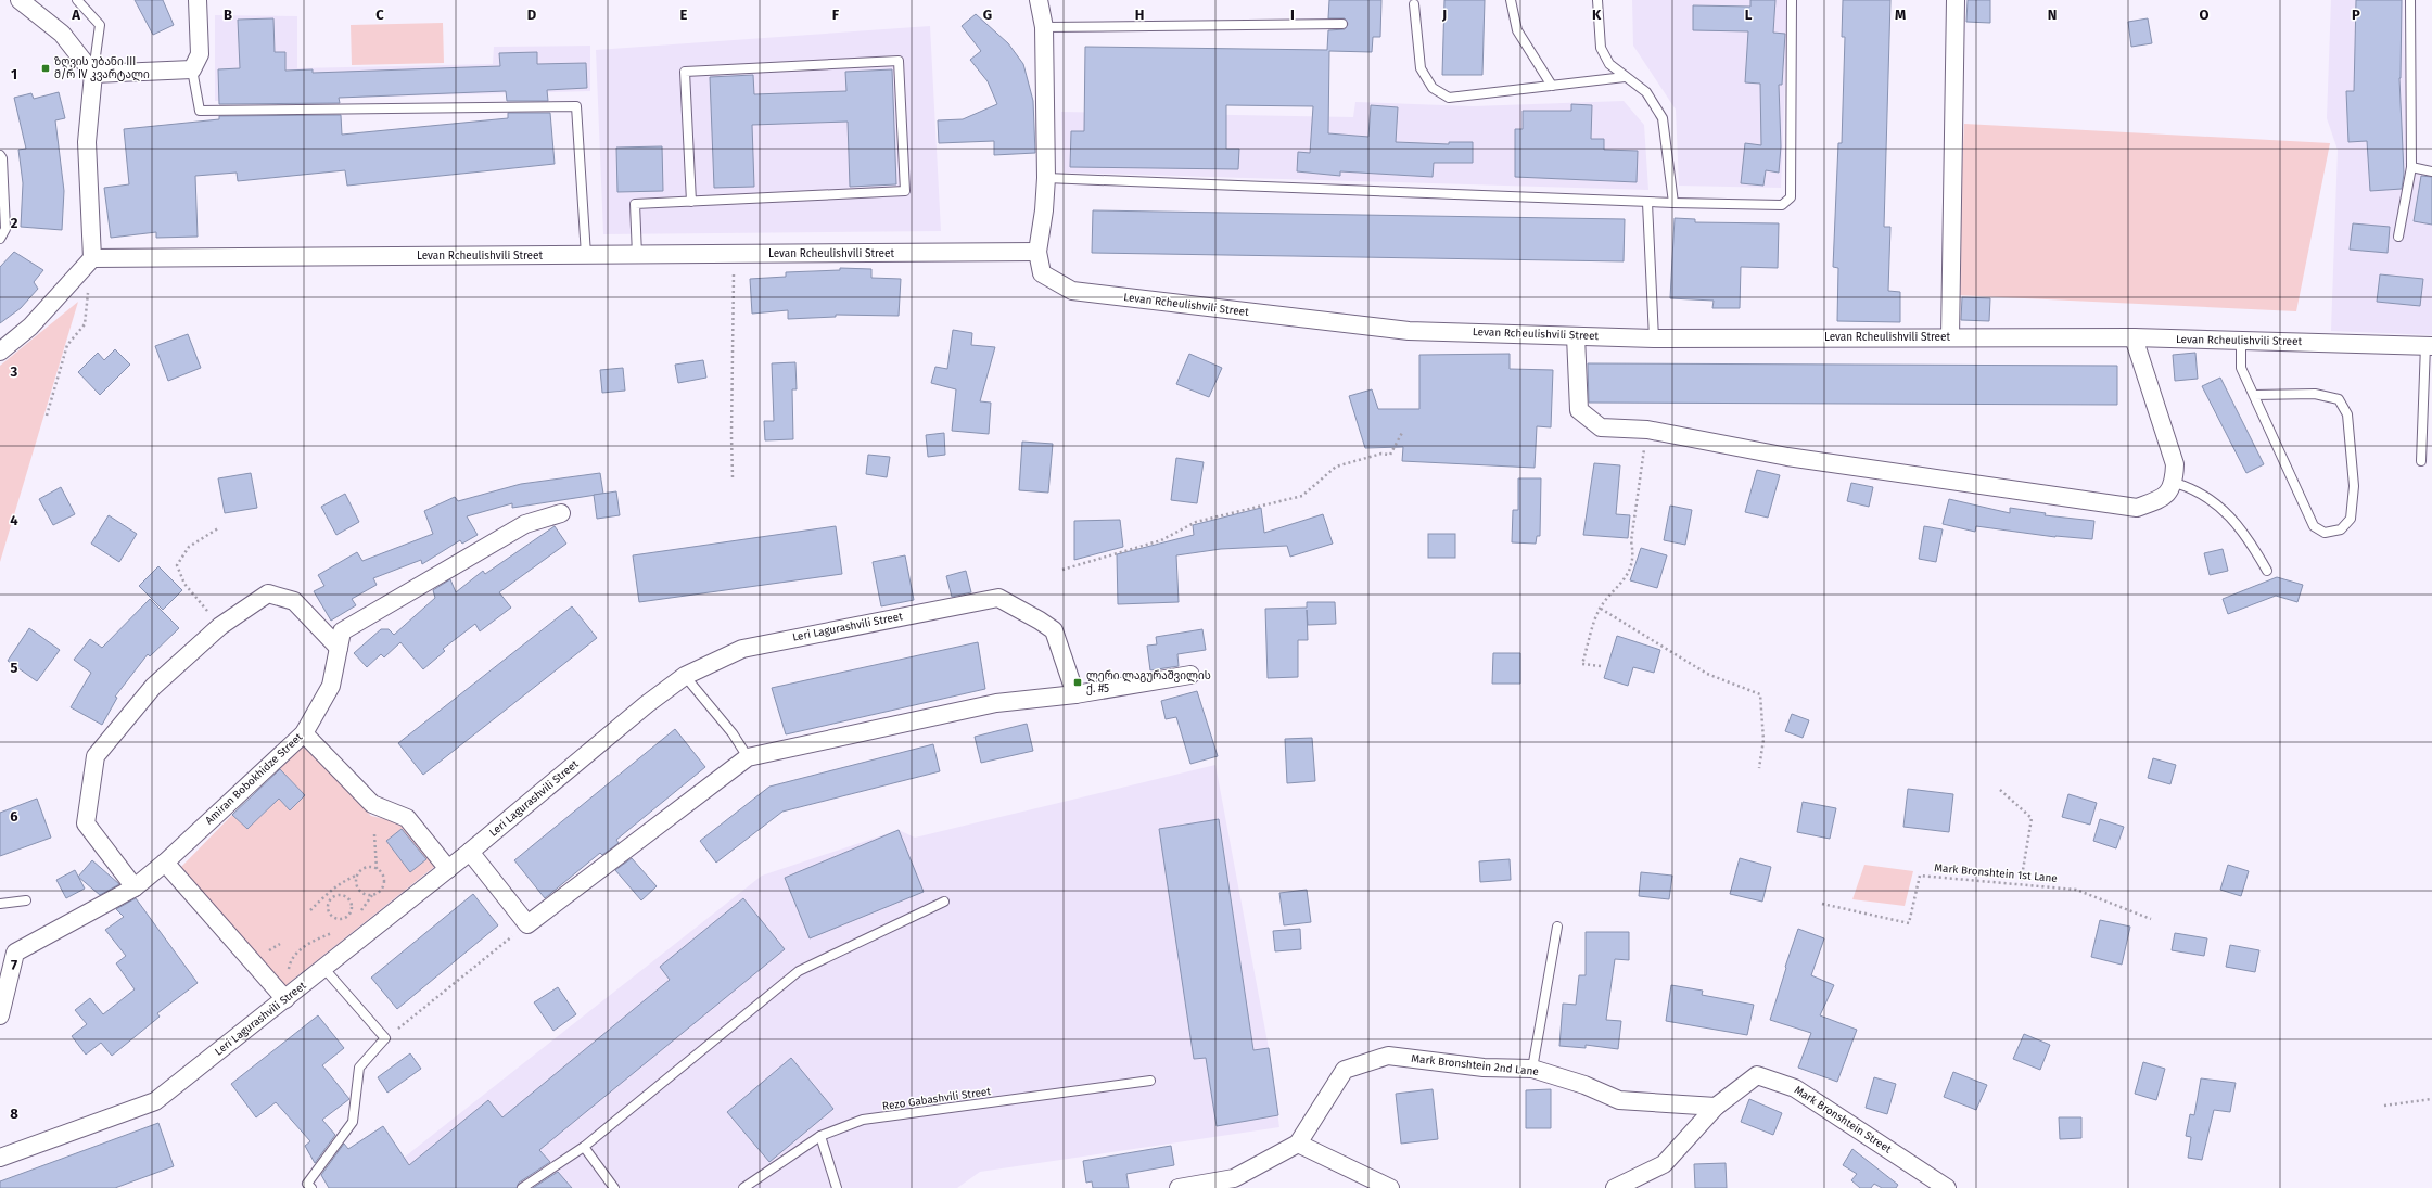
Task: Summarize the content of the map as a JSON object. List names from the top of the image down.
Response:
{
  "streets": {
    "street": [
      "Levan Rcheulishvili Street",
      "Leri Lagurashvili Street",
      "Amiran Bobokhidze Street",
      "Mark Bronshtein 2nd Lane",
      "Mark Bronshtein Street"
    ],
    "lane": ["Rezo Gabashvili Street"],
    "path": ["Mark Bronshtein 1st Lane"]
  },
  "crossings": [
    ["Mark Bronshtein 2nd Lane", "Mark Bronshtein Street"]
  ],
  "places": {
    "transit": ["ზღვის უბანი III მ/რ IV კვარტალი", "ლერი ლაგურაშვილის ქ. #5"]
  },
  "grid": {
    "columns": [
      "A",
      "B",
      "C",
      "D",
      "E",
      "F",
      "G",
      "H",
      "I",
      "J",
      "K",
      "L",
      "M",
      "N",
      "O",
      "P"
    ],
    "rows": [
      "1",
      "2",
      "3",
      "4",
      "5",
      "6",
      "7",
      "8"
    ]
  }
}
